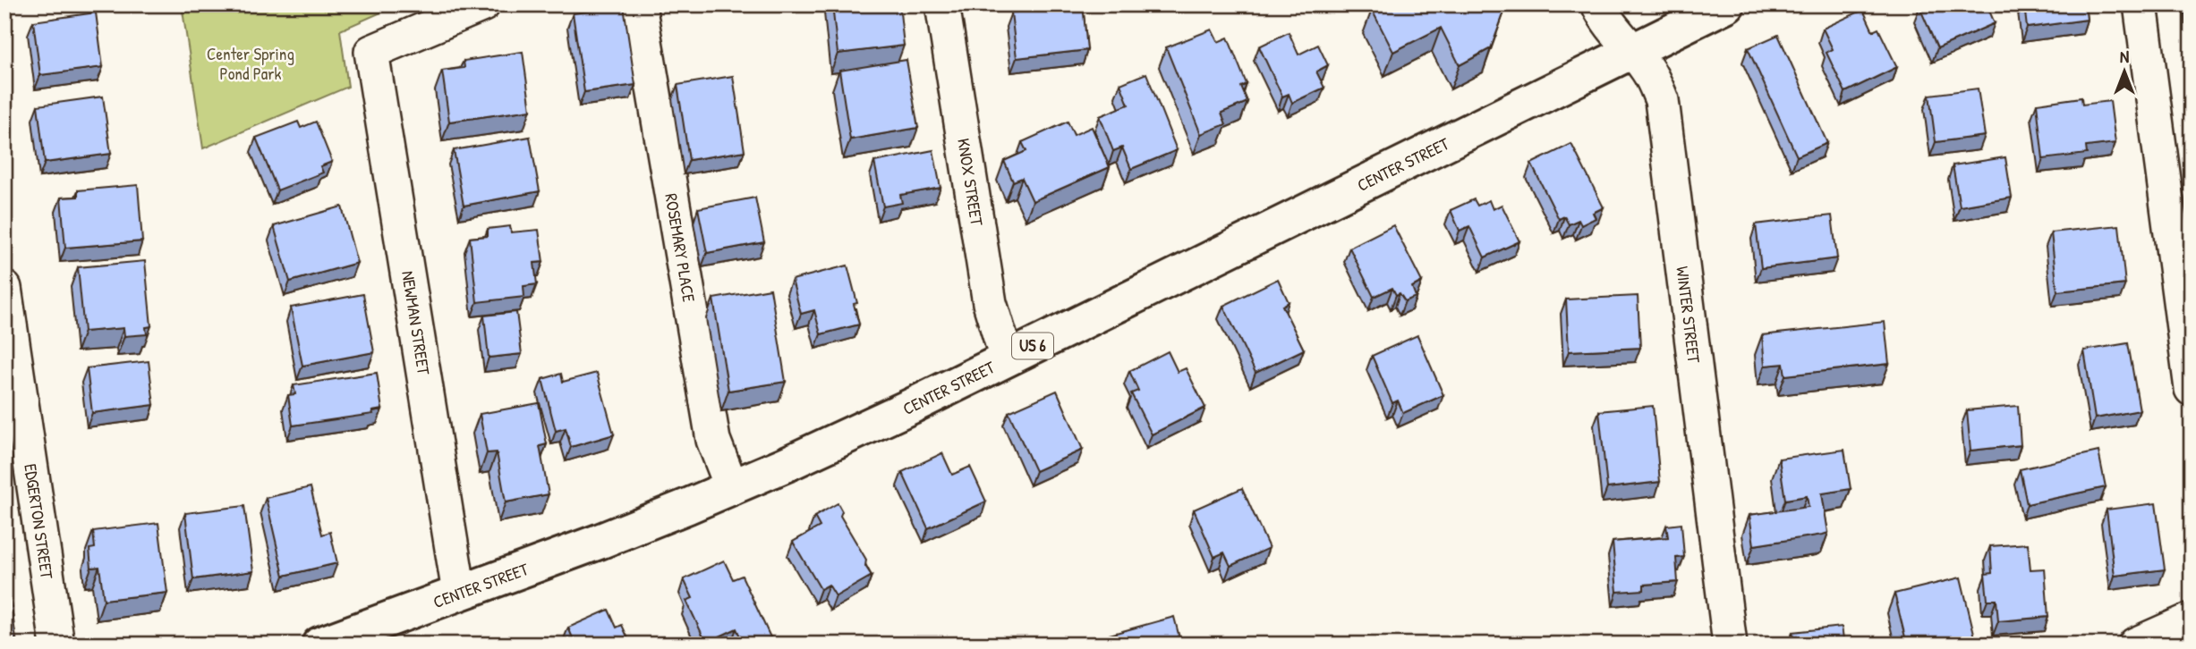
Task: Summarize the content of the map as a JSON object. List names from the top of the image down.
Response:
{
  "streets": {
    "main road": ["CENTER STREET", "US 6"],
    "street": [
      "KNOX STREET",
      "ROSEMARY PLACE",
      "WINTER STREET",
      "NEWMAN STREET",
      "EDGERTON STREET"
    ]
  },
  "crossings": [
    ["CENTER STREET", "KNOX STREET"],
    ["CENTER STREET", "ROSEMARY PLACE"],
    ["CENTER STREET", "WINTER STREET"],
    ["CENTER STREET", "NEWMAN STREET"]
  ],
  "parks": ["Center Spring Pond Park"],
  "north": "top"
}
